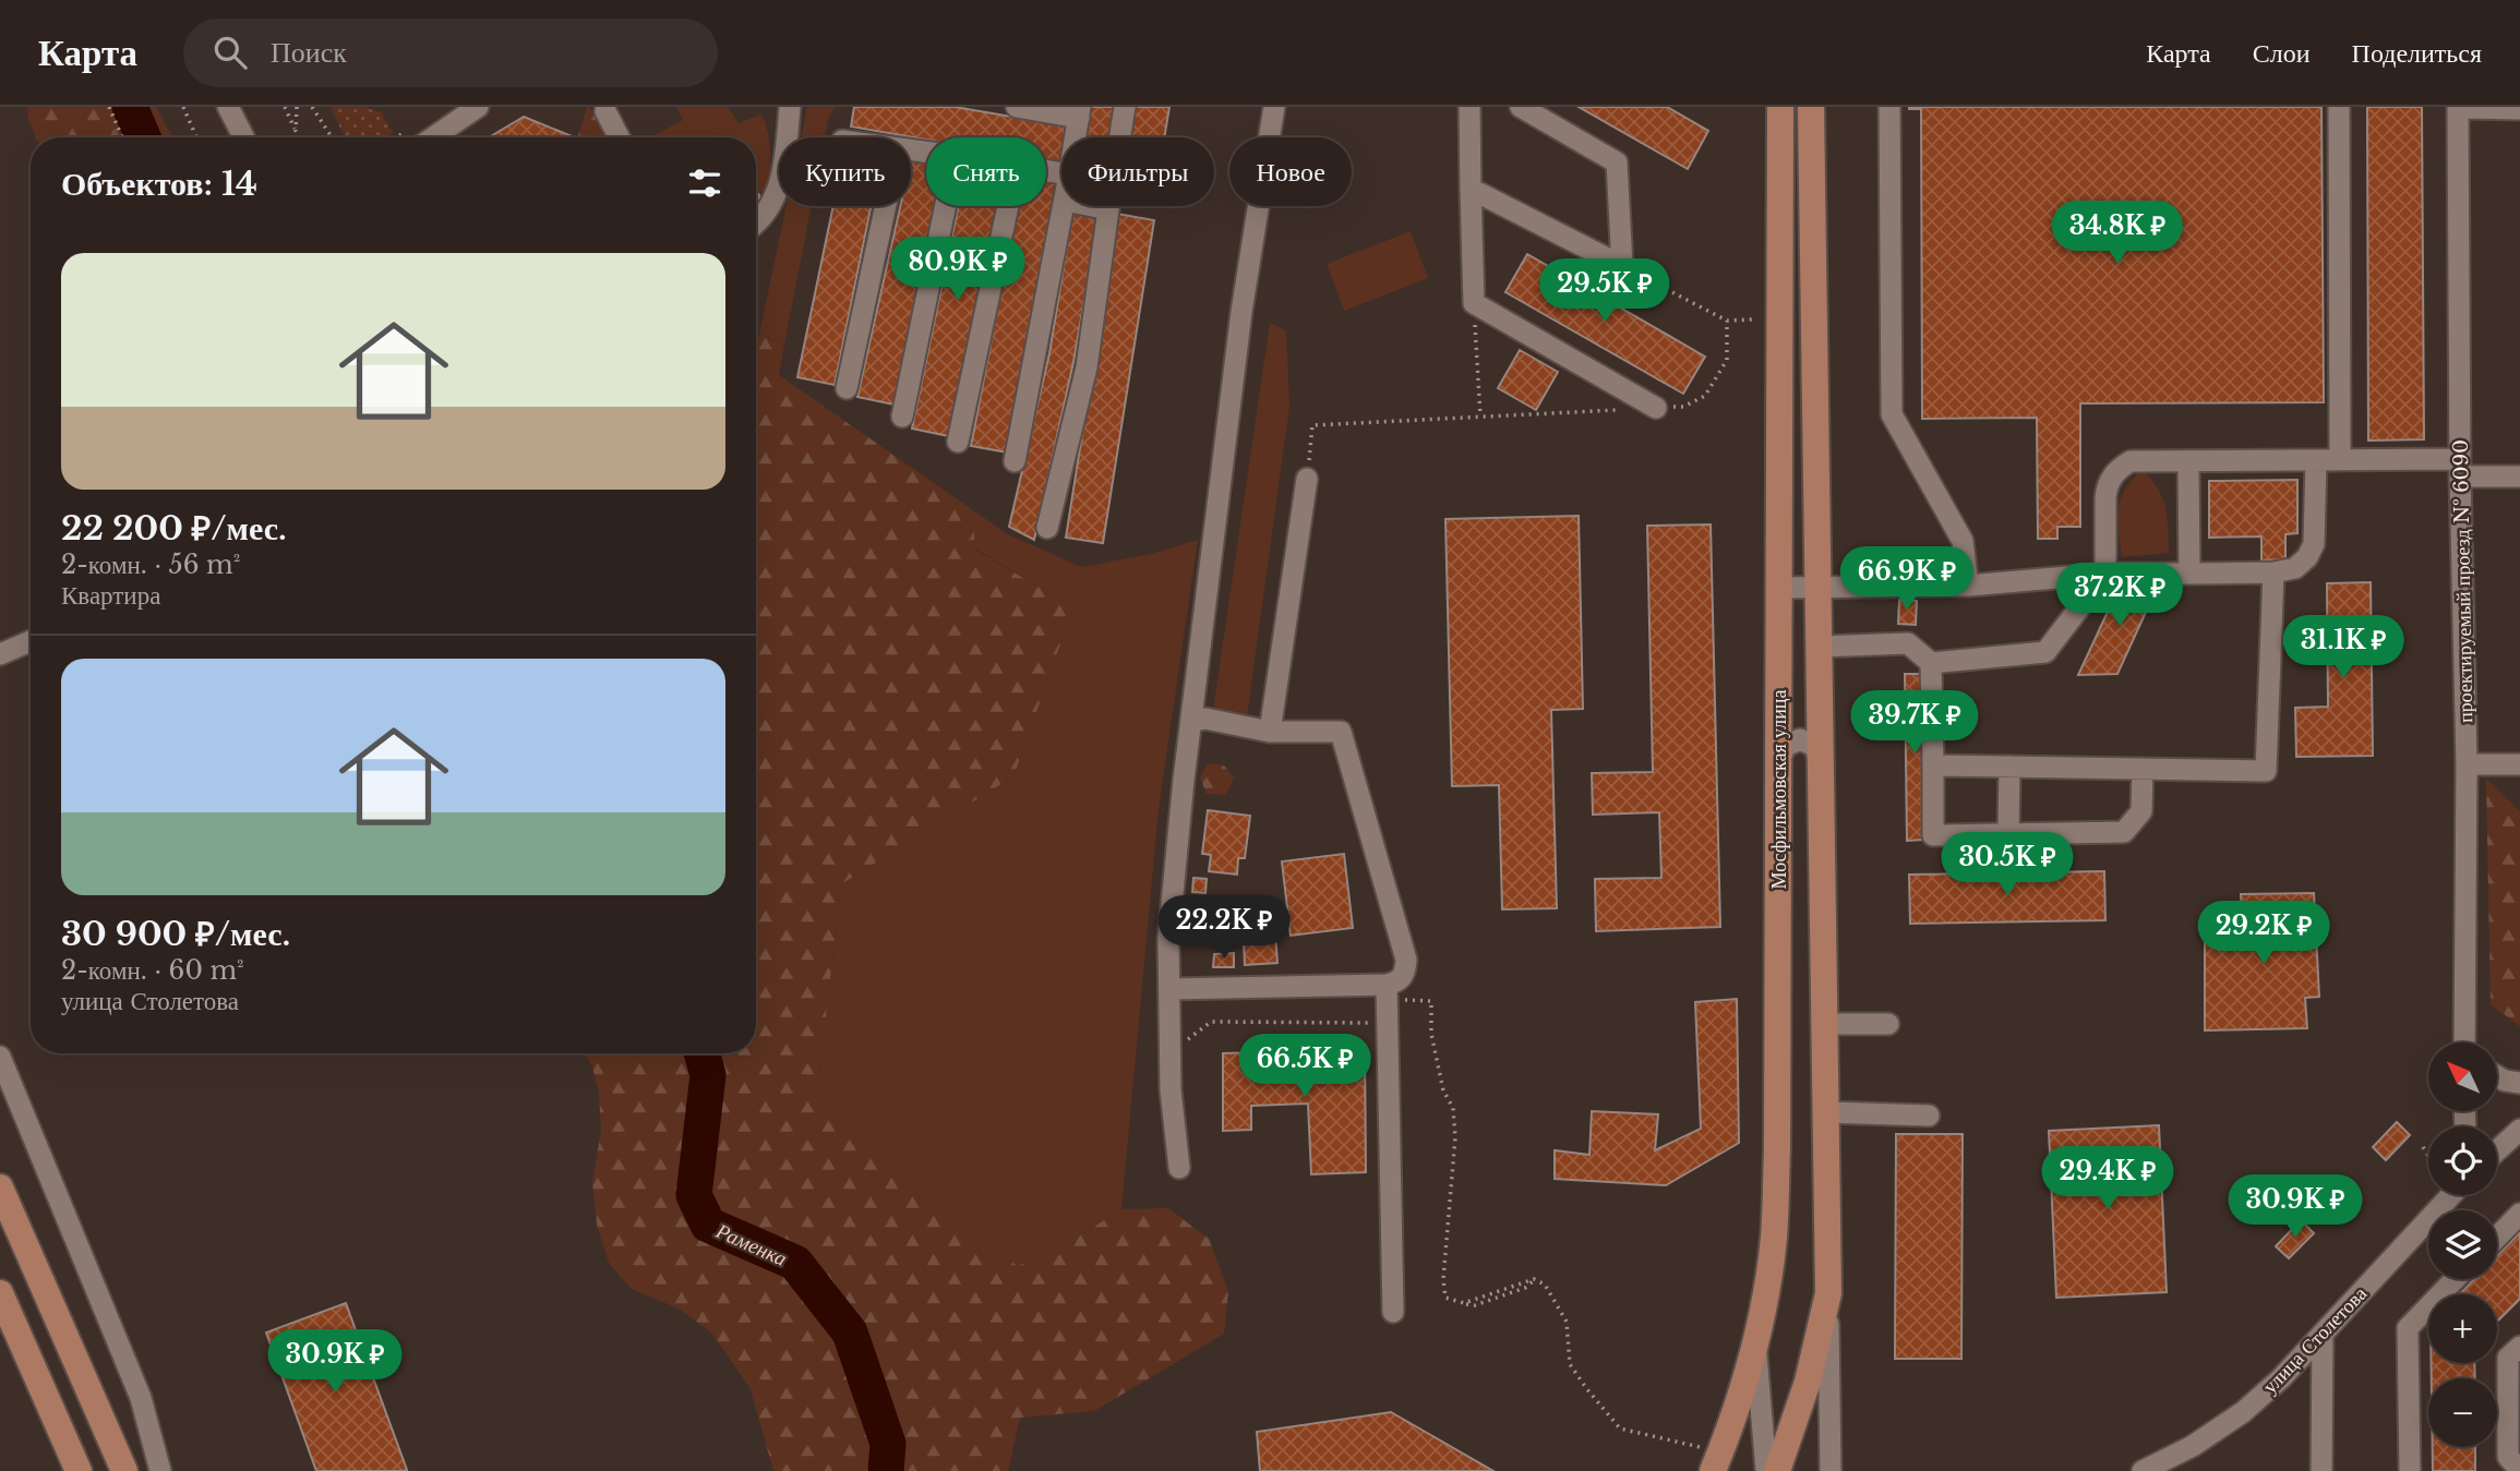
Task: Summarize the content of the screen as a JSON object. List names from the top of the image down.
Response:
{
  "streets": {
    "main road": ["Мосфильмовская улица"],
    "street": ["проектируемый проезд № 6090", "улица Столетова"]
  },
  "water": ["Раменка"],
  "north": "top left",
  "page": {
    "header": "Карта",
    "search": "Поиск",
    "nav": ["Карта", "Слои", "Поделиться"],
    "chip": [
      "Купить",
      "Снять",
      "Фильтры",
      "Новое"
    ],
    "heading": "Объектов: 14",
    "price": [
      "34.8K ₽",
      "80.9K ₽",
      "29.5K ₽",
      "66.9K ₽",
      "37.2K ₽",
      "31.1K ₽",
      "39.7K ₽",
      "30.5K ₽",
      "22.2K ₽",
      "29.2K ₽",
      "66.5K ₽",
      "29.4K ₽",
      "30.9K ₽",
      "30.9K ₽"
    ],
    "list": [
      {
        "name": "22 200 ₽/мес.",
        "note": "2-комн. · 56 m² · Квартира"
      },
      {
        "name": "30 900 ₽/мес.",
        "note": "2-комн. · 60 m² · улица Столетова"
      }
    ],
    "map_buttons": ["+", "−"]
  }
}
